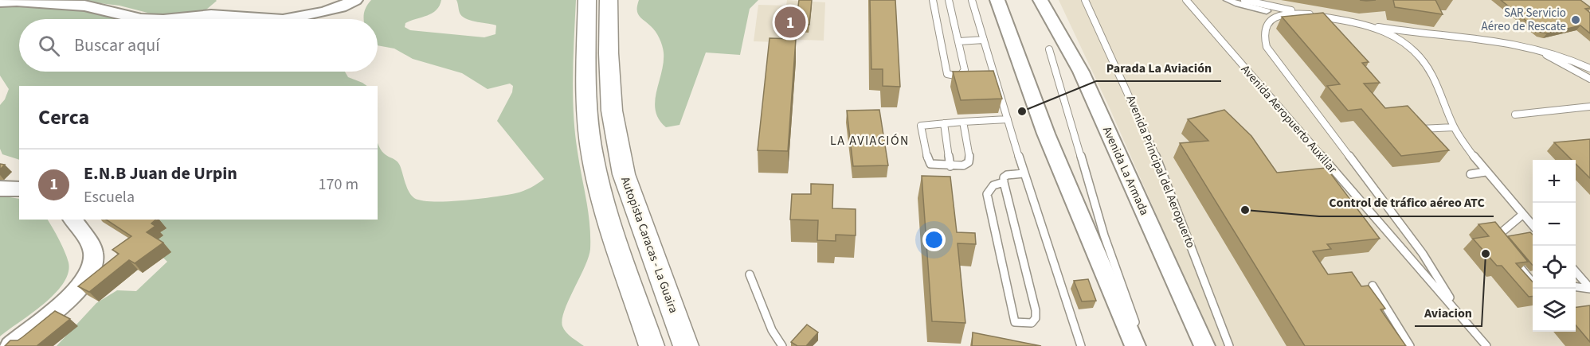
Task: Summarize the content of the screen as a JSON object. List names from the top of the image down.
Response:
{
  "streets": {
    "highway": ["Autopista Caracas - La Guaira"],
    "main road": ["Avenida La Armada"],
    "lane": ["Avenida Aeropuerto Auxiliar", "Avenida Principal del Aeropuerto"]
  },
  "districts": ["LA AVIACIÓN"],
  "places": [
    "SAR Servicio Aéreo de Rescate",
    "Parada La Aviación",
    "Control de tráfico aéreo ATC",
    "Aviacion"
  ],
  "page": {
    "pins": "1",
    "search": "Buscar aquí",
    "heading": "Cerca",
    "list": [
      {
        "mark": "1",
        "name": "E.N.B Juan de Urpin",
        "note": "Escuela",
        "value": "170 m"
      }
    ],
    "map_buttons": ["+", "−"]
  }
}
